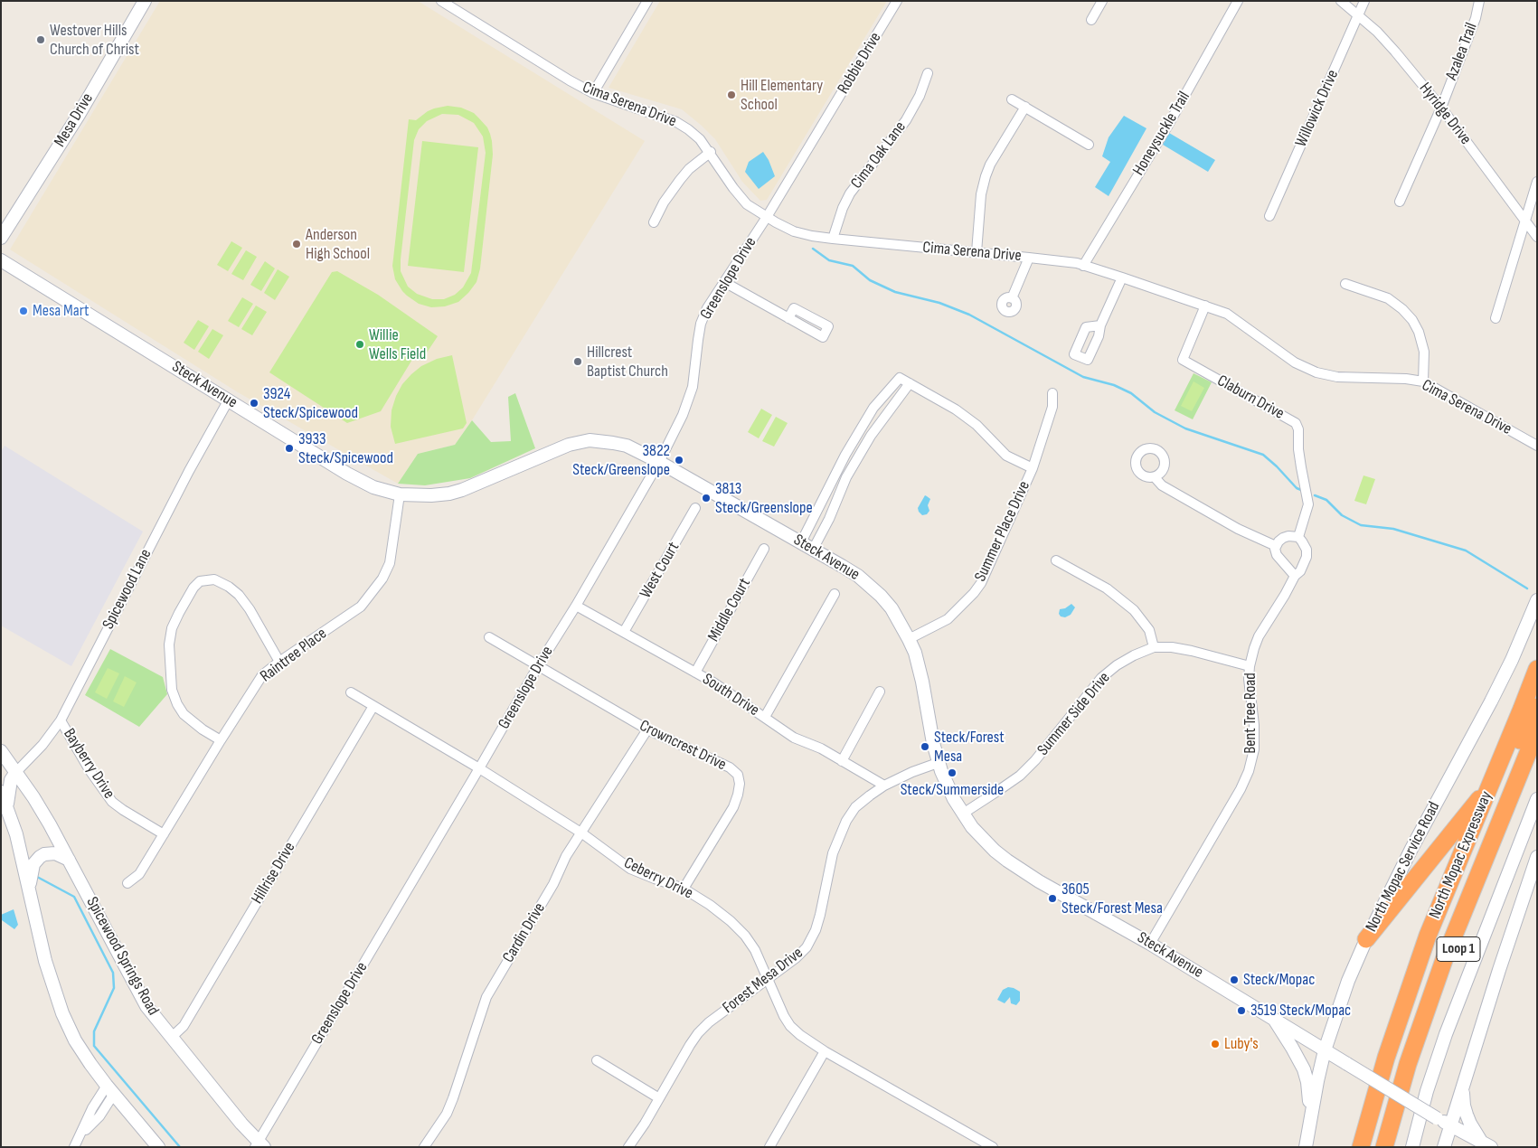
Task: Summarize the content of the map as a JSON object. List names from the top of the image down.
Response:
{
  "streets": {
    "highway": ["North Mopac Expressway", "Loop 1"],
    "main road": [
      "Mesa Drive",
      "Steck Avenue",
      "North Mopac Service Road",
      "Spicewood Springs Road"
    ],
    "street": [
      "Azalea Trail",
      "Robbie Drive",
      "Cima Serena Drive",
      "Willowick Drive",
      "Hyridge Drive",
      "Honeysuckle Trail",
      "Cima Oak Lane",
      "Greenslope Drive",
      "Claburn Drive",
      "Summer Place Drive",
      "West Court",
      "Spicewood Lane",
      "Middle Court",
      "Raintree Place",
      "South Drive",
      "Bent Tree Road",
      "Summer Side Drive",
      "Crowncrest Drive",
      "Bayberry Drive",
      "Hillrise Drive",
      "Ceberry Drive",
      "Cardin Drive",
      "Forest Mesa Drive"
    ]
  },
  "crossings": [
    ["Azalea Trail", "Hyridge Drive"],
    ["Robbie Drive", "Cima Serena Drive"],
    ["Robbie Drive", "Greenslope Drive"],
    ["Cima Serena Drive", "Honeysuckle Trail"],
    ["Cima Serena Drive", "Cima Oak Lane"],
    ["Cima Serena Drive", "Greenslope Drive"],
    ["Cima Serena Drive", "Claburn Drive"],
    ["Willowick Drive", "Hyridge Drive"],
    ["Greenslope Drive", "Steck Avenue"],
    ["Greenslope Drive", "South Drive"],
    ["Greenslope Drive", "Crowncrest Drive"],
    ["Greenslope Drive", "Ceberry Drive"],
    ["Greenslope Drive", "Spicewood Springs Road"],
    ["Steck Avenue", "Summer Place Drive"],
    ["Steck Avenue", "Spicewood Lane"],
    ["Steck Avenue", "Raintree Place"],
    ["Steck Avenue", "Bent Tree Road"],
    ["Steck Avenue", "Summer Side Drive"],
    ["Steck Avenue", "North Mopac Service Road"],
    ["Steck Avenue", "Forest Mesa Drive"],
    ["Claburn Drive", "Bent Tree Road"],
    ["West Court", "South Drive"],
    ["Spicewood Lane", "Bayberry Drive"],
    ["Spicewood Lane", "Spicewood Springs Road"],
    ["Middle Court", "South Drive"],
    ["Raintree Place", "Bayberry Drive"],
    ["South Drive", "Forest Mesa Drive"],
    ["Bent Tree Road", "Summer Side Drive"],
    ["Crowncrest Drive", "Ceberry Drive"],
    ["Crowncrest Drive", "Cardin Drive"],
    ["Hillrise Drive", "Ceberry Drive"],
    ["Hillrise Drive", "Spicewood Springs Road"],
    ["Ceberry Drive", "Cardin Drive"],
    ["Ceberry Drive", "Forest Mesa Drive"]
  ],
  "places": [
    "Westover Hills Church of Christ",
    "Hill Elementary School",
    "Anderson High School",
    "Mesa Mart",
    "Willie Wells Field",
    "Hillcrest Baptist Church",
    "3924 Steck/Spicewood",
    "3933 Steck/Spicewood",
    "3822 Steck/Greenslope",
    "3813 Steck/Greenslope",
    "Steck/Forest Mesa",
    "Steck/Summerside",
    "3605 Steck/Forest Mesa",
    "Steck/Mopac",
    "3519 Steck/Mopac",
    "Luby's"
  ]
}
